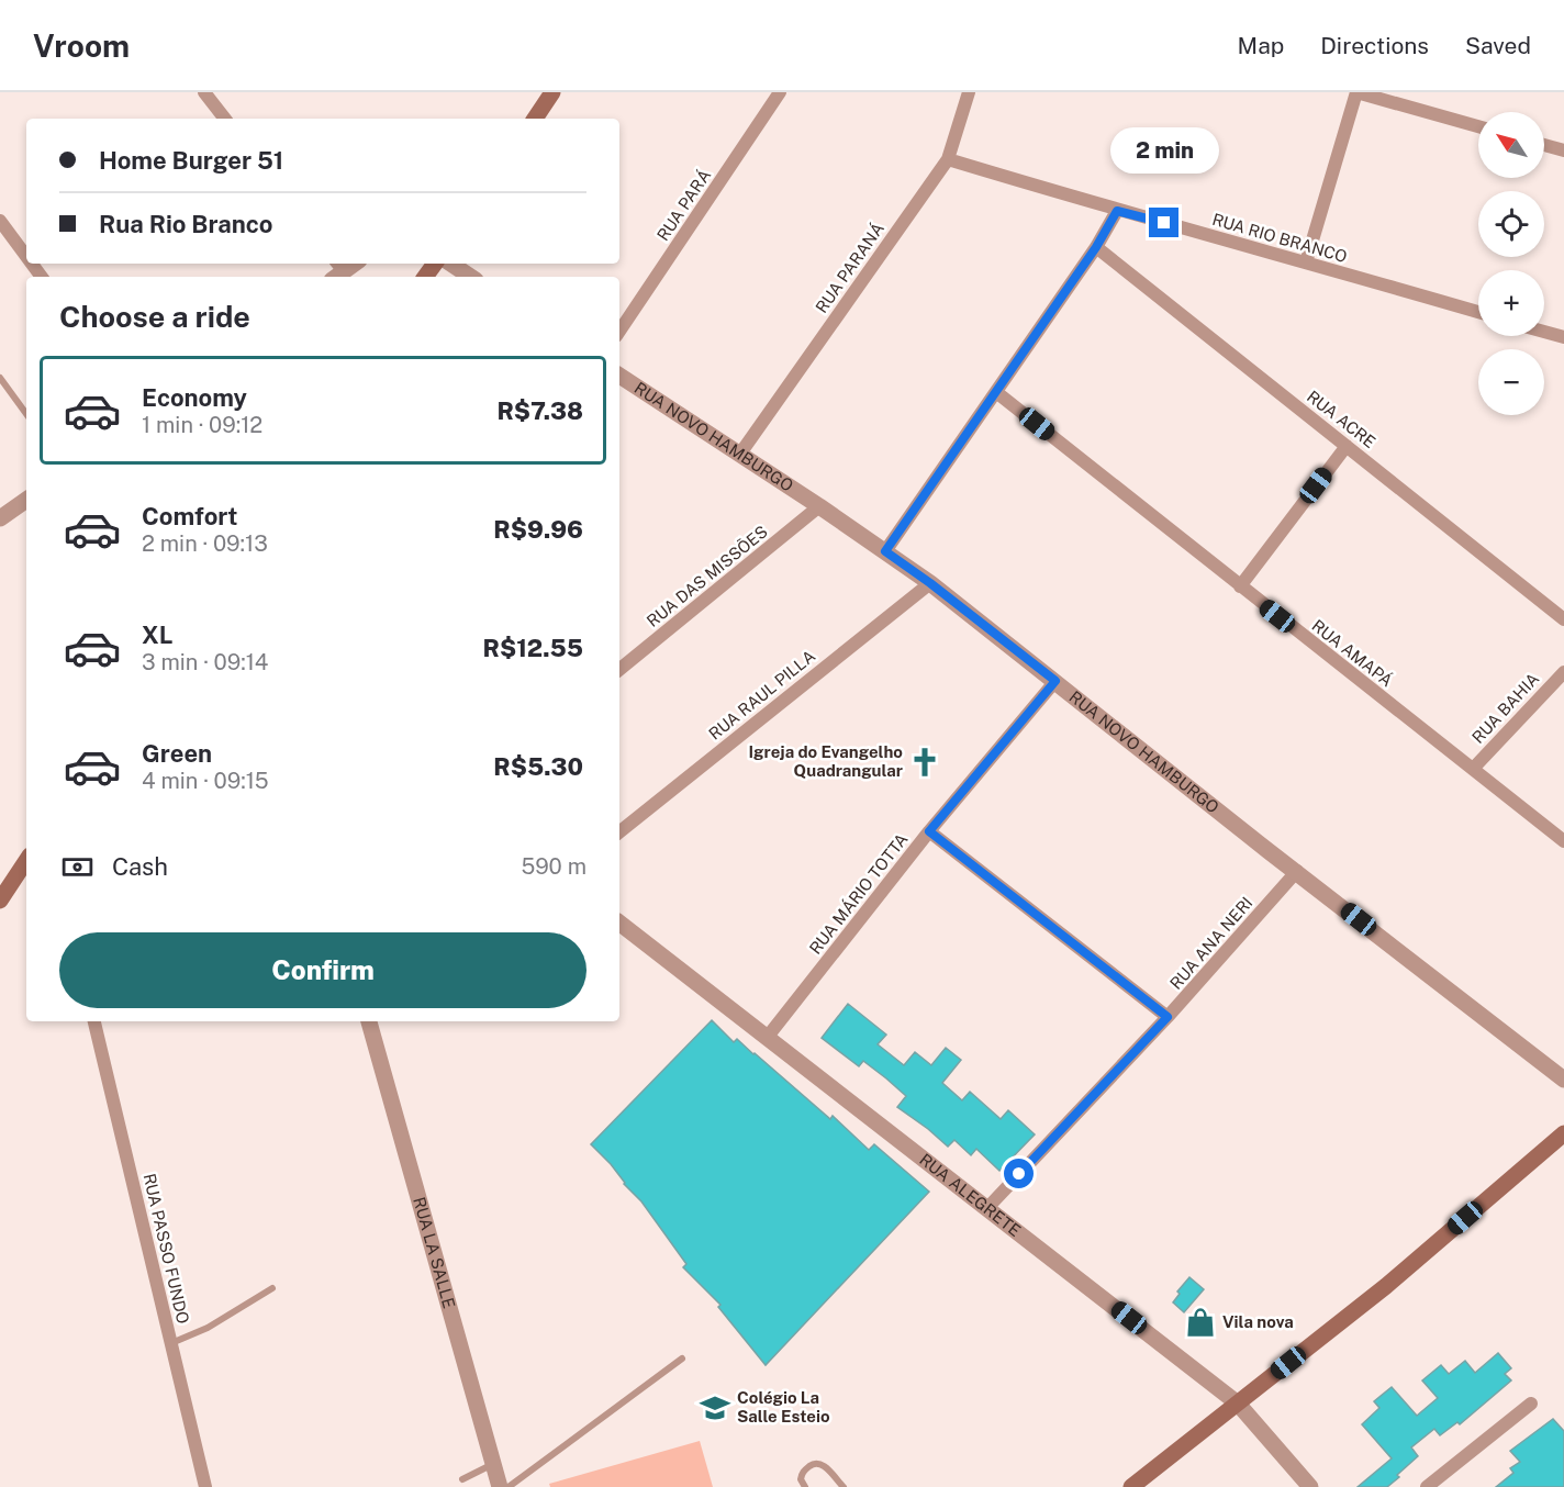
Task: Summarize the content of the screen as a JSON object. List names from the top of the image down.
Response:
{
  "streets": {
    "street": [
      "RUA PARÁ",
      "RUA RIO BRANCO",
      "RUA PARANÁ",
      "RUA ACRE",
      "RUA NOVO HAMBURGO",
      "RUA DAS MISSÕES",
      "RUA AMAPÁ",
      "RUA RAUL PILLA",
      "RUA BAHIA",
      "RUA MÁRIO TOTTA",
      "RUA ANA NERI",
      "RUA ALEGRETE",
      "RUA PASSO FUNDO",
      "RUA LA SALLE"
    ]
  },
  "crossings": [
    ["RUA RIO BRANCO", "RUA PARANÁ"],
    ["RUA PARANÁ", "RUA NOVO HAMBURGO"],
    ["RUA NOVO HAMBURGO", "RUA DAS MISSÕES"],
    ["RUA NOVO HAMBURGO", "RUA RAUL PILLA"],
    ["RUA NOVO HAMBURGO", "RUA MÁRIO TOTTA"],
    ["RUA NOVO HAMBURGO", "RUA ANA NERI"],
    ["RUA AMAPÁ", "RUA BAHIA"],
    ["RUA MÁRIO TOTTA", "RUA ALEGRETE"],
    ["RUA ANA NERI", "RUA ALEGRETE"]
  ],
  "places": {
    "church": ["Igreja do Evangelho Quadrangular"],
    "shop": ["Vila nova"],
    "school or university": ["Colégio La Salle Esteio"]
  },
  "north": "top left",
  "page": {
    "header": "Vroom",
    "nav": ["Map", "Directions", "Saved"],
    "map_buttons": ["+", "−"],
    "banner": ["Home Burger 51", "Rua Rio Branco"],
    "bubble": "2 min",
    "heading": "Choose a ride",
    "list": [
      {
        "name": "Economy",
        "note": "1 min · 09:12",
        "value": "R$7.38"
      },
      {
        "name": "Comfort",
        "note": "2 min · 09:13",
        "value": "R$9.96"
      },
      {
        "name": "XL",
        "note": "3 min · 09:14",
        "value": "R$12.55"
      },
      {
        "name": "Green",
        "note": "4 min · 09:15",
        "value": "R$5.30"
      }
    ],
    "pay": ["Cash", "590 m"],
    "buttons": "Confirm"
  }
}
